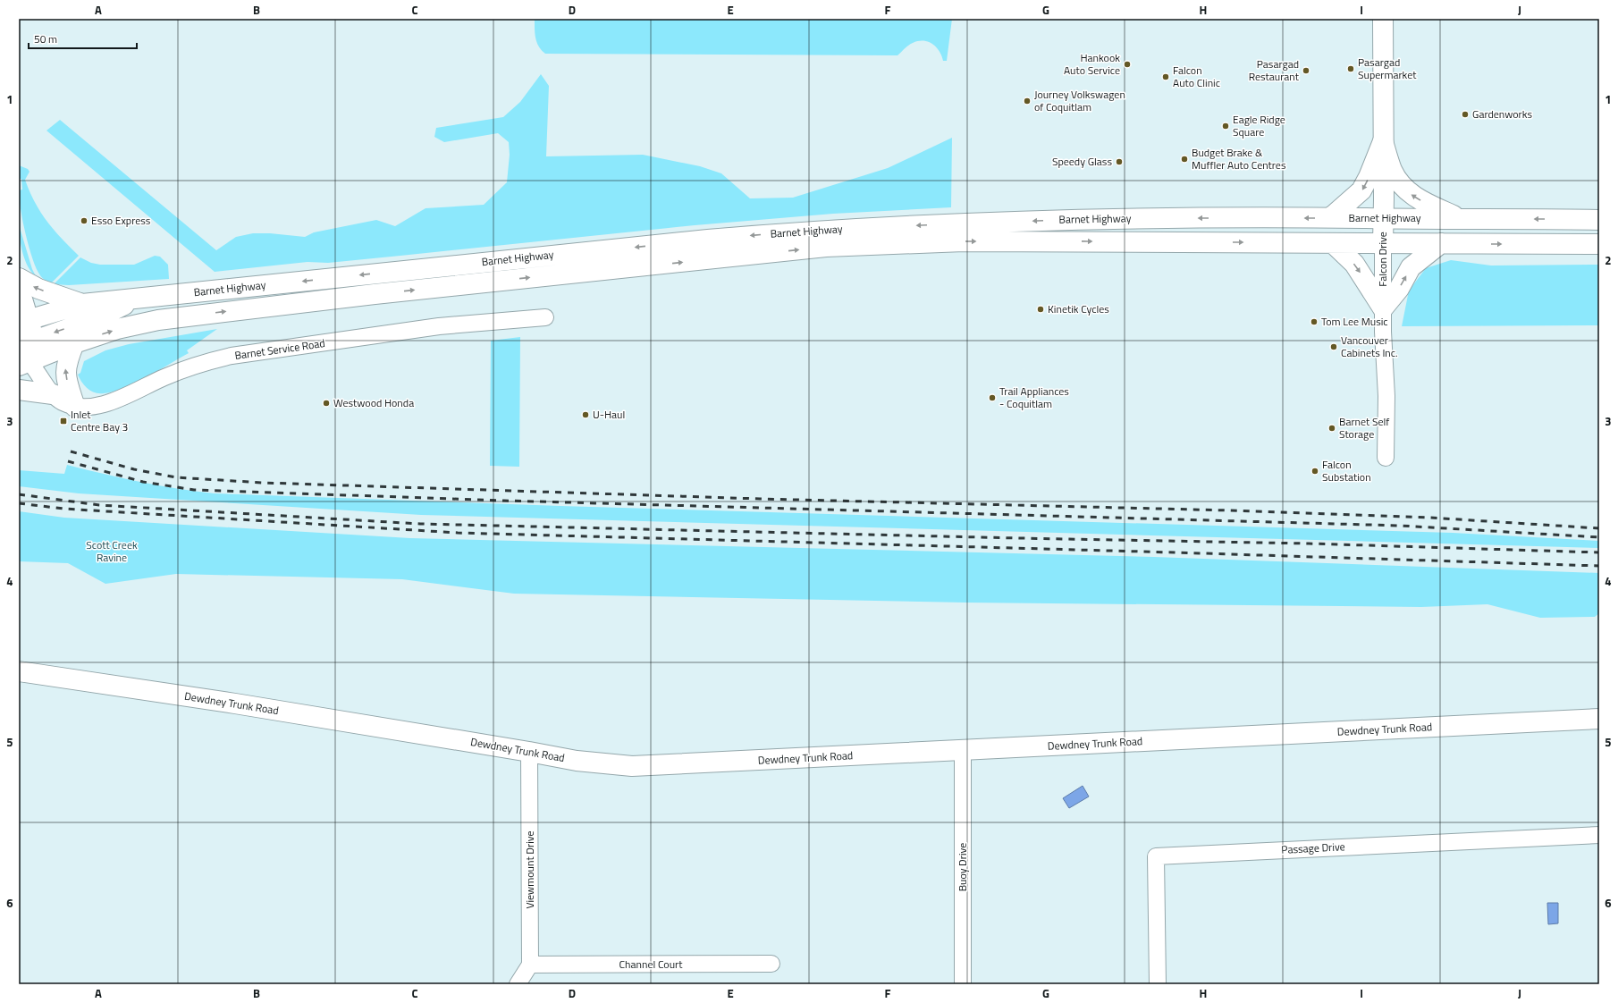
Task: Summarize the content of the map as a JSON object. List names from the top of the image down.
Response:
{
  "streets": {
    "main road": ["Barnet Highway", "Falcon Drive", "Dewdney Trunk Road"],
    "street": [
      "Barnet Service Road",
      "Passage Drive",
      "Buoy Drive",
      "Viewmount Drive",
      "Channel Court"
    ]
  },
  "crossings": [
    ["Barnet Highway", "Falcon Drive"],
    ["Barnet Highway", "Barnet Service Road"],
    ["Dewdney Trunk Road", "Buoy Drive"],
    ["Dewdney Trunk Road", "Viewmount Drive"],
    ["Viewmount Drive", "Channel Court"]
  ],
  "parks": ["Scott Creek Ravine"],
  "places": {
    "other": [
      "Hankook Auto Service",
      "Pasargad Supermarket",
      "Pasargad Restaurant",
      "Falcon Auto Clinic",
      "Journey Volkswagen of Coquitlam",
      "Gardenworks",
      "Eagle Ridge Square",
      "Budget Brake & Muffler Auto Centres",
      "Speedy Glass",
      "Esso Express",
      "Kinetik Cycles",
      "Tom Lee Music",
      "Vancouver Cabinets Inc.",
      "Trail Appliances - Coquitlam",
      "Westwood Honda",
      "U-Haul",
      "Barnet Self Storage",
      "Falcon Substation"
    ],
    "transit": ["Inlet Centre Bay 3"]
  },
  "scale_bar": "50 m",
  "grid": {
    "columns": [
      "A",
      "B",
      "C",
      "D",
      "E",
      "F",
      "G",
      "H",
      "I",
      "J"
    ],
    "rows": [
      "1",
      "2",
      "3",
      "4",
      "5",
      "6"
    ]
  }
}
